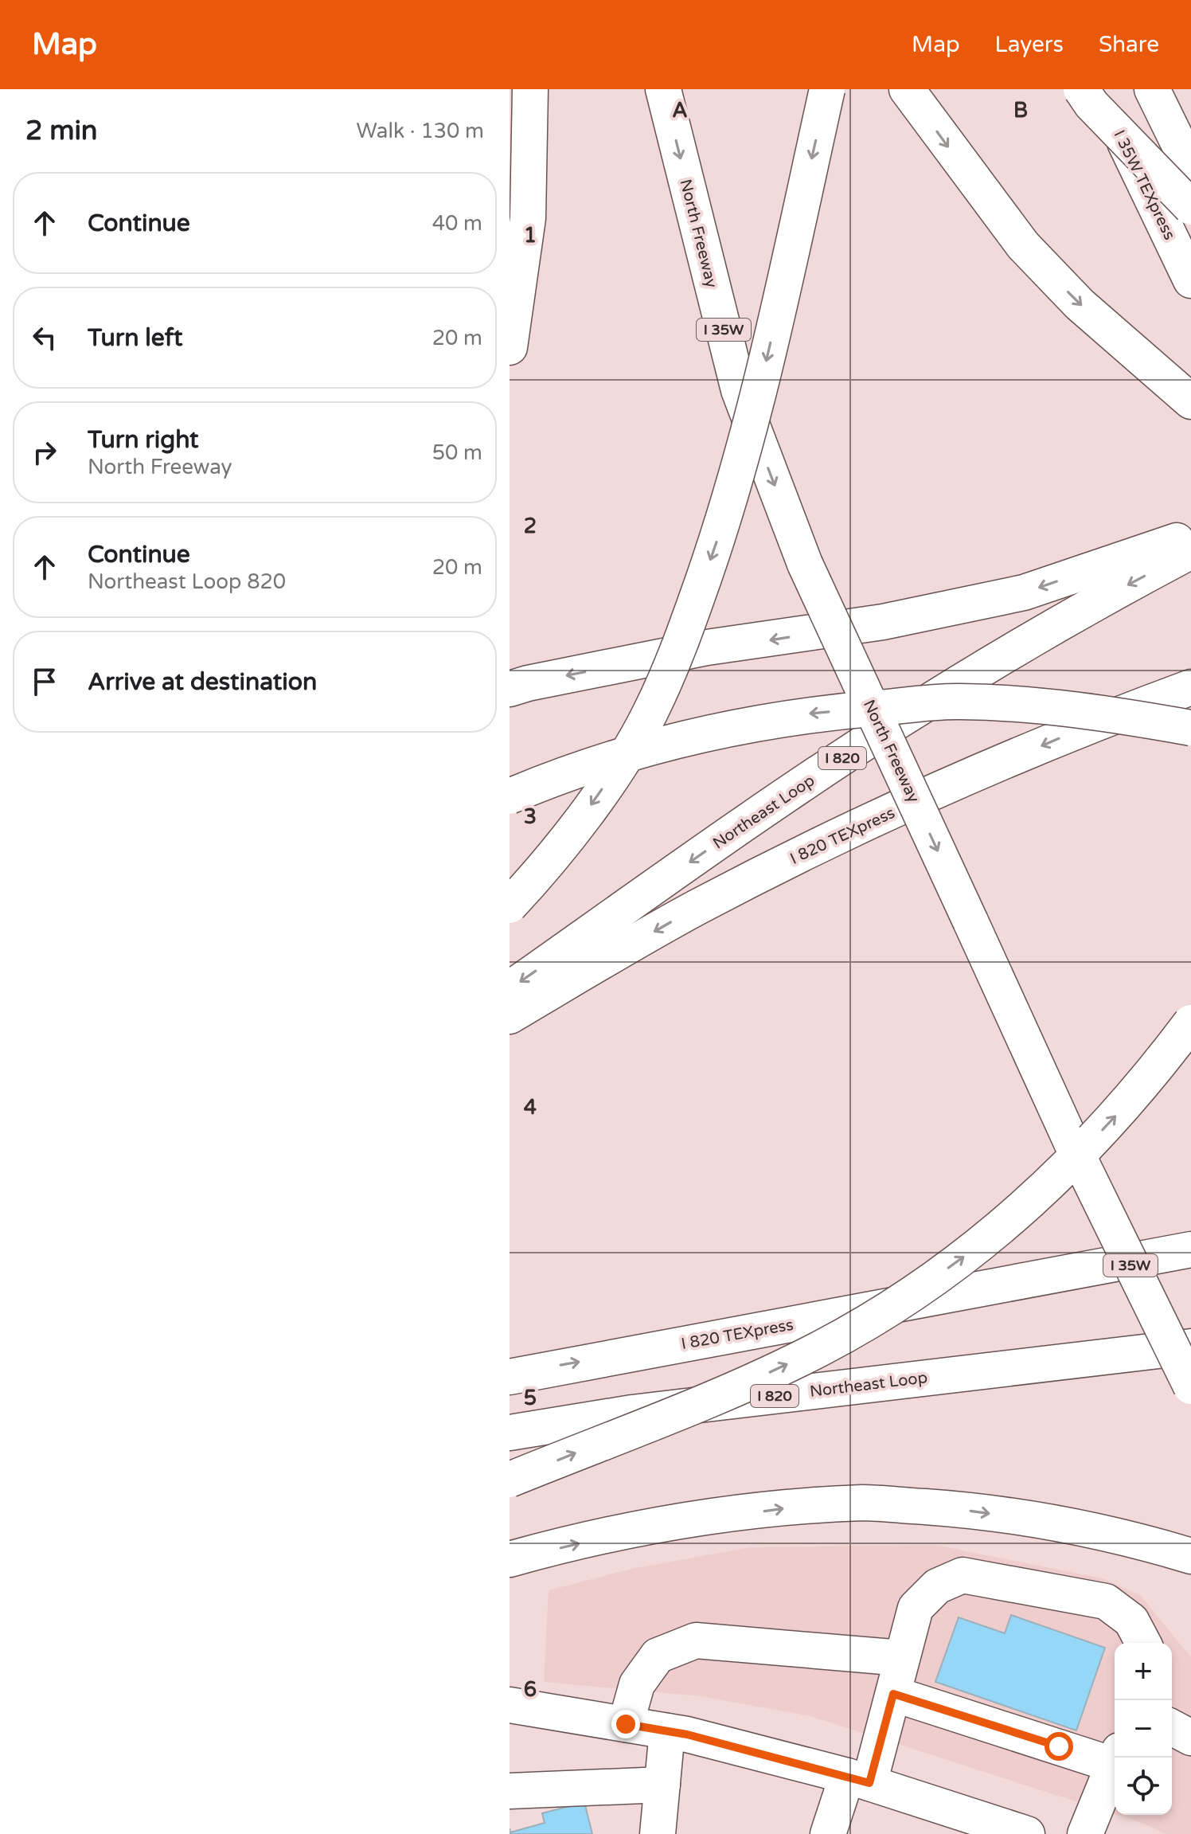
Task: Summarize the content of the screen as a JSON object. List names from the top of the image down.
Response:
{
  "streets": {
    "main road": [
      "I 35W TEXpress",
      "North Freeway",
      "I 35W",
      "I 820",
      "Northeast Loop",
      "I 820 TEXpress"
    ]
  },
  "one_way": ["North Freeway"],
  "page": {
    "header": "Map",
    "nav": ["Map", "Layers", "Share"],
    "heading": ["2 min", "Walk · 130 m"],
    "list": [
      ["Continue", "40 m"],
      ["Turn left", "20 m"],
      ["Turn right", "North Freeway", "50 m"],
      ["Continue", "Northeast Loop 820", "20 m"],
      "Arrive at destination"
    ],
    "map_buttons": ["+", "−"]
  },
  "grid": {
    "columns": ["A", "B"],
    "rows": [
      "1",
      "2",
      "3",
      "4",
      "5",
      "6"
    ]
  }
}
